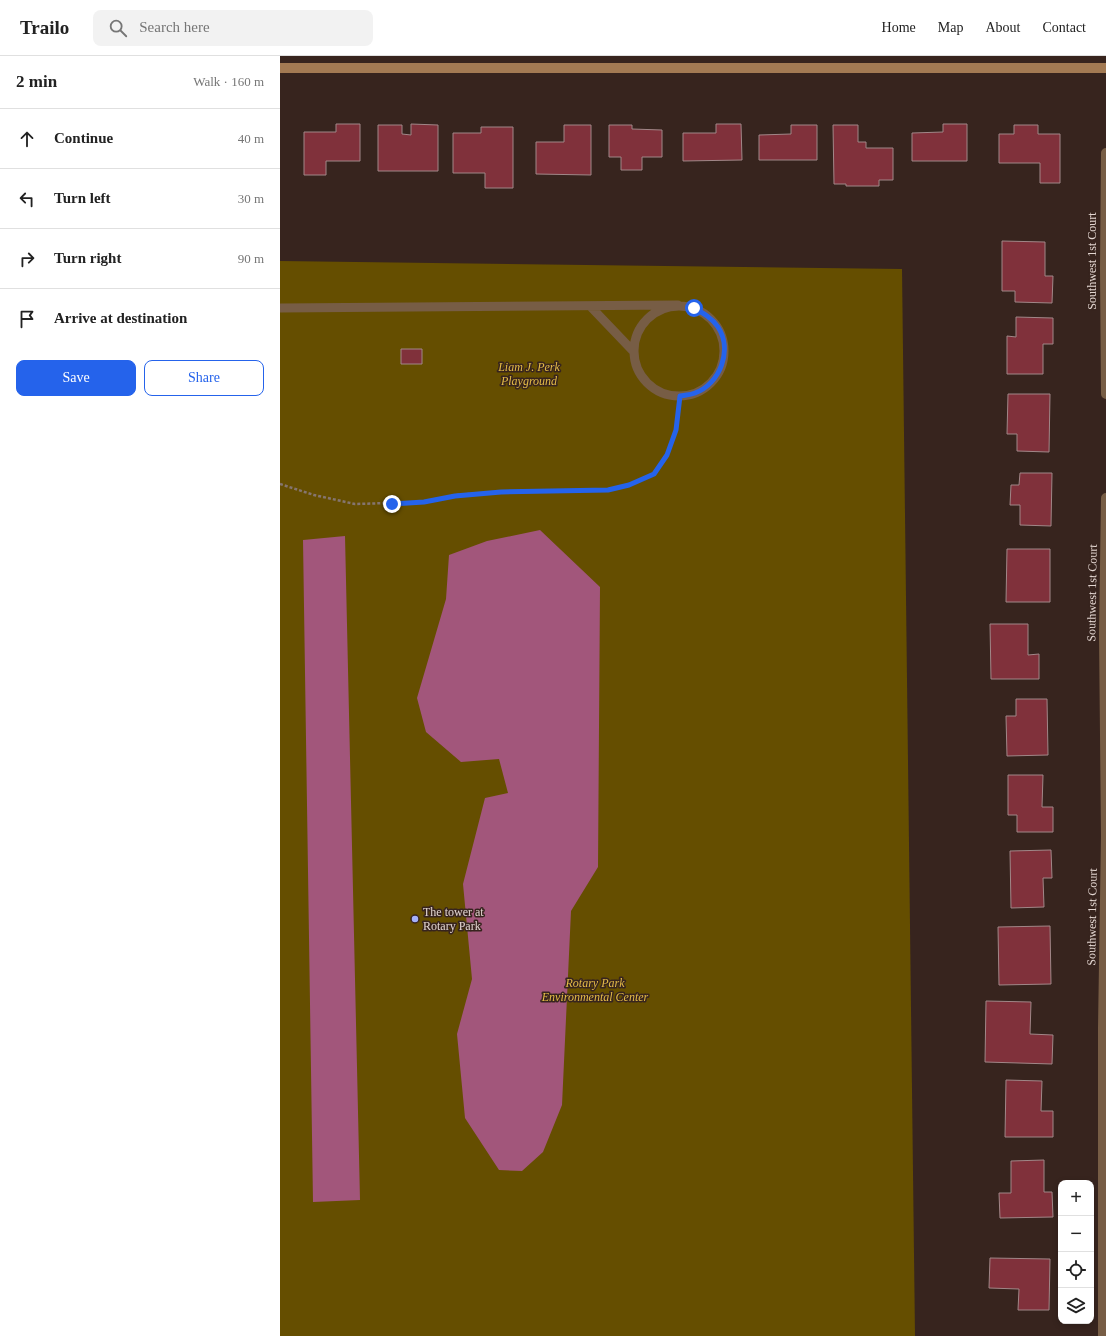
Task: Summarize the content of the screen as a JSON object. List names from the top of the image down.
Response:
{
  "streets": {
    "street": ["Southwest 1st Court"]
  },
  "parks": ["Liam J. Perk Playground", "Rotary Park Environmental Center"],
  "places": ["The tower at Rotary Park"],
  "page": {
    "header": "Trailo",
    "search": "Search here",
    "nav": [
      "Home",
      "Map",
      "About",
      "Contact"
    ],
    "heading": ["2 min", "Walk · 160 m"],
    "list": [
      ["Continue", "40 m"],
      ["Turn left", "30 m"],
      ["Turn right", "90 m"],
      "Arrive at destination"
    ],
    "buttons": ["Save", "Share"],
    "map_buttons": ["+", "−"]
  }
}
